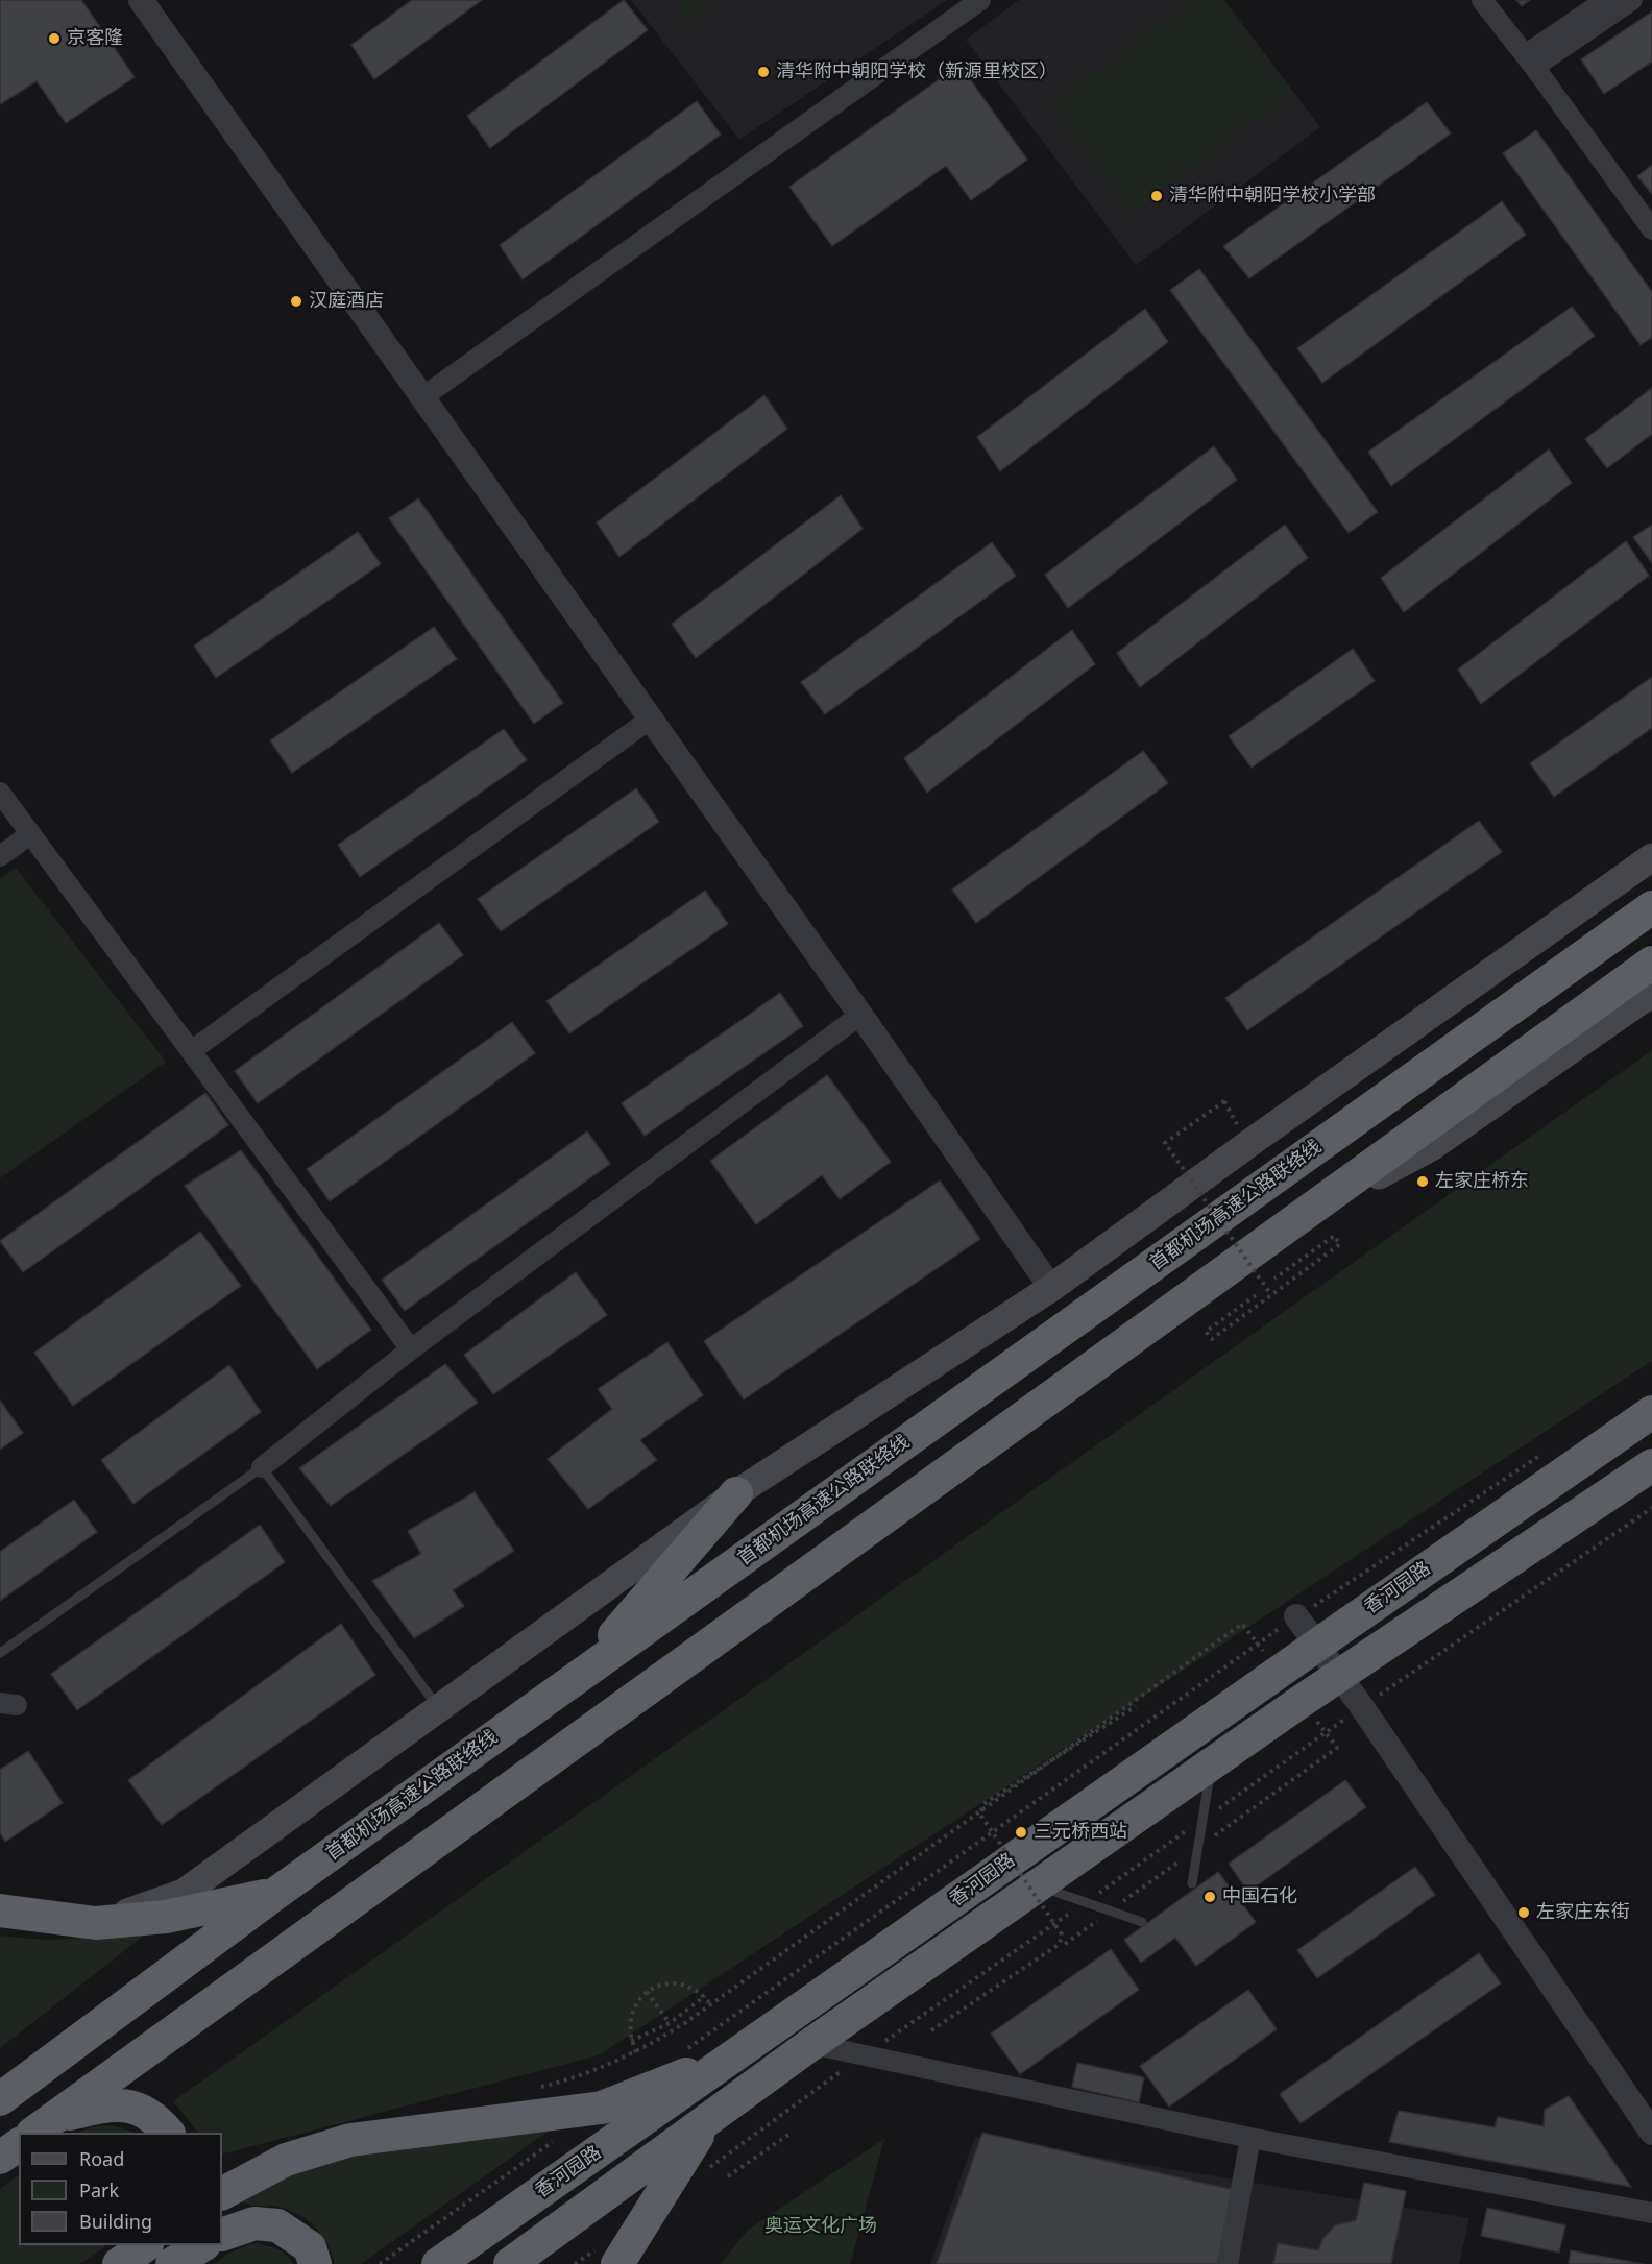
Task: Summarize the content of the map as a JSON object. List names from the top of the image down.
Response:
{
  "streets": {
    "highway": ["首都机场高速公路联络线", "香河园路"]
  },
  "parks": ["奥运文化广场"],
  "places": [
    "京客隆",
    "清华附中朝阳学校（新源里校区）",
    "清华附中朝阳学校小学部",
    "汉庭酒店",
    "左家庄桥东",
    "三元桥西站",
    "中国石化",
    "左家庄东街"
  ],
  "legend": ["Road", "Park", "Building"]
}
